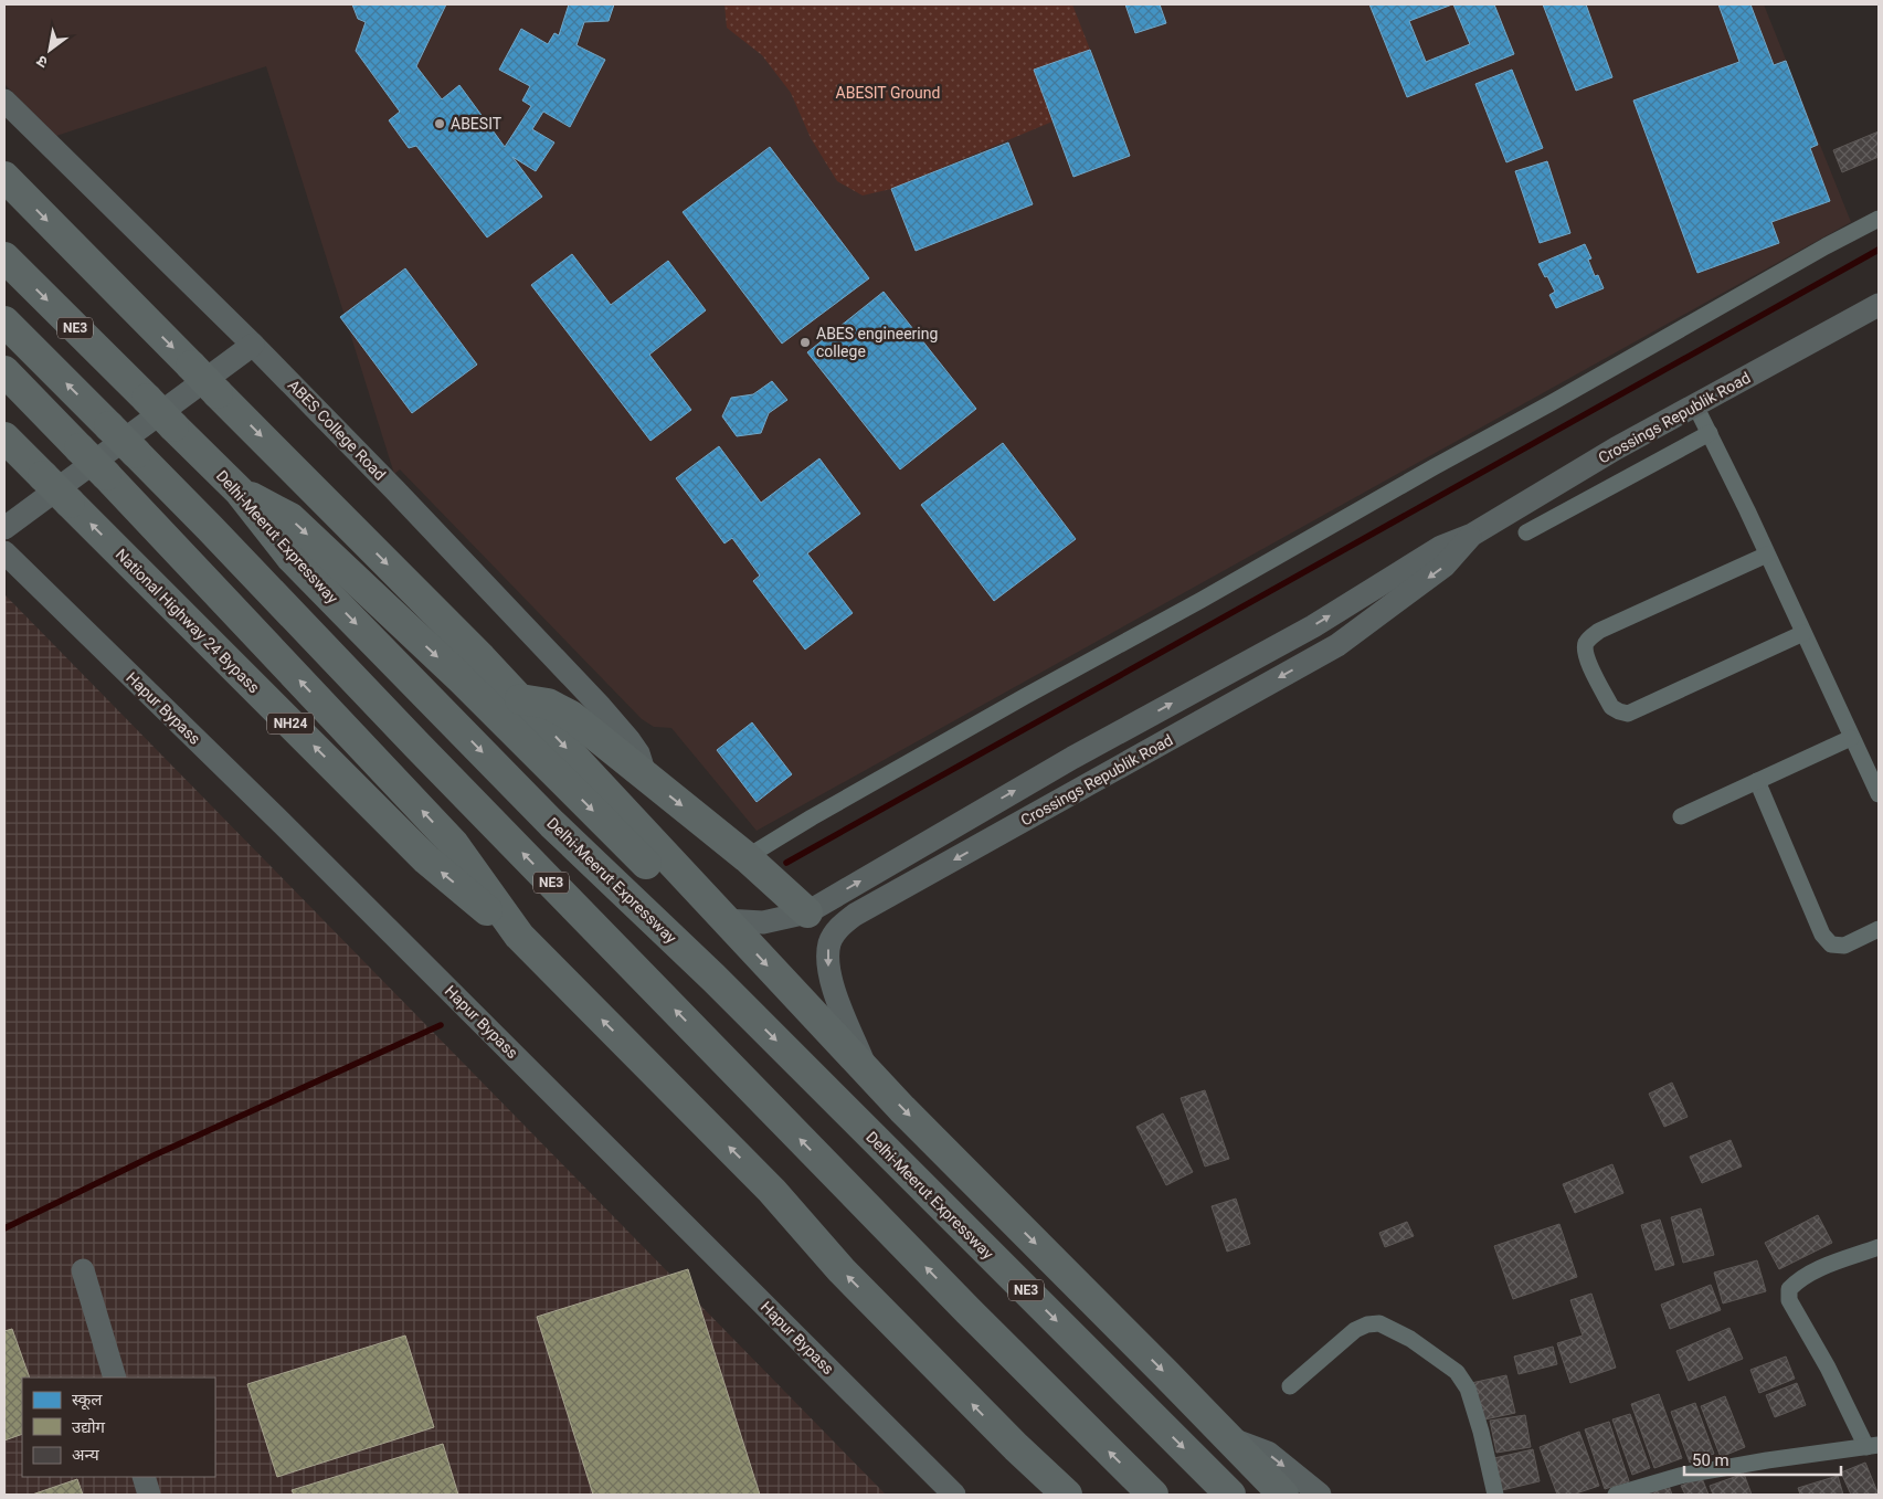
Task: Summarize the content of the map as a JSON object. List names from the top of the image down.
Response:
{
  "streets": {
    "highway": [
      "NE3",
      "Delhi-Meerut Expressway",
      "National Highway 24 Bypass",
      "NH24"
    ],
    "street": ["Crossings Republik Road", "ABES College Road", "Hapur Bypass"]
  },
  "parks": ["ABESIT Ground"],
  "places": ["ABESIT", "ABES engineering college"],
  "legend": ["स्कूल", "उद्योग", "अन्य"],
  "scale_bar": "50 m",
  "north": "bottom left"
}
